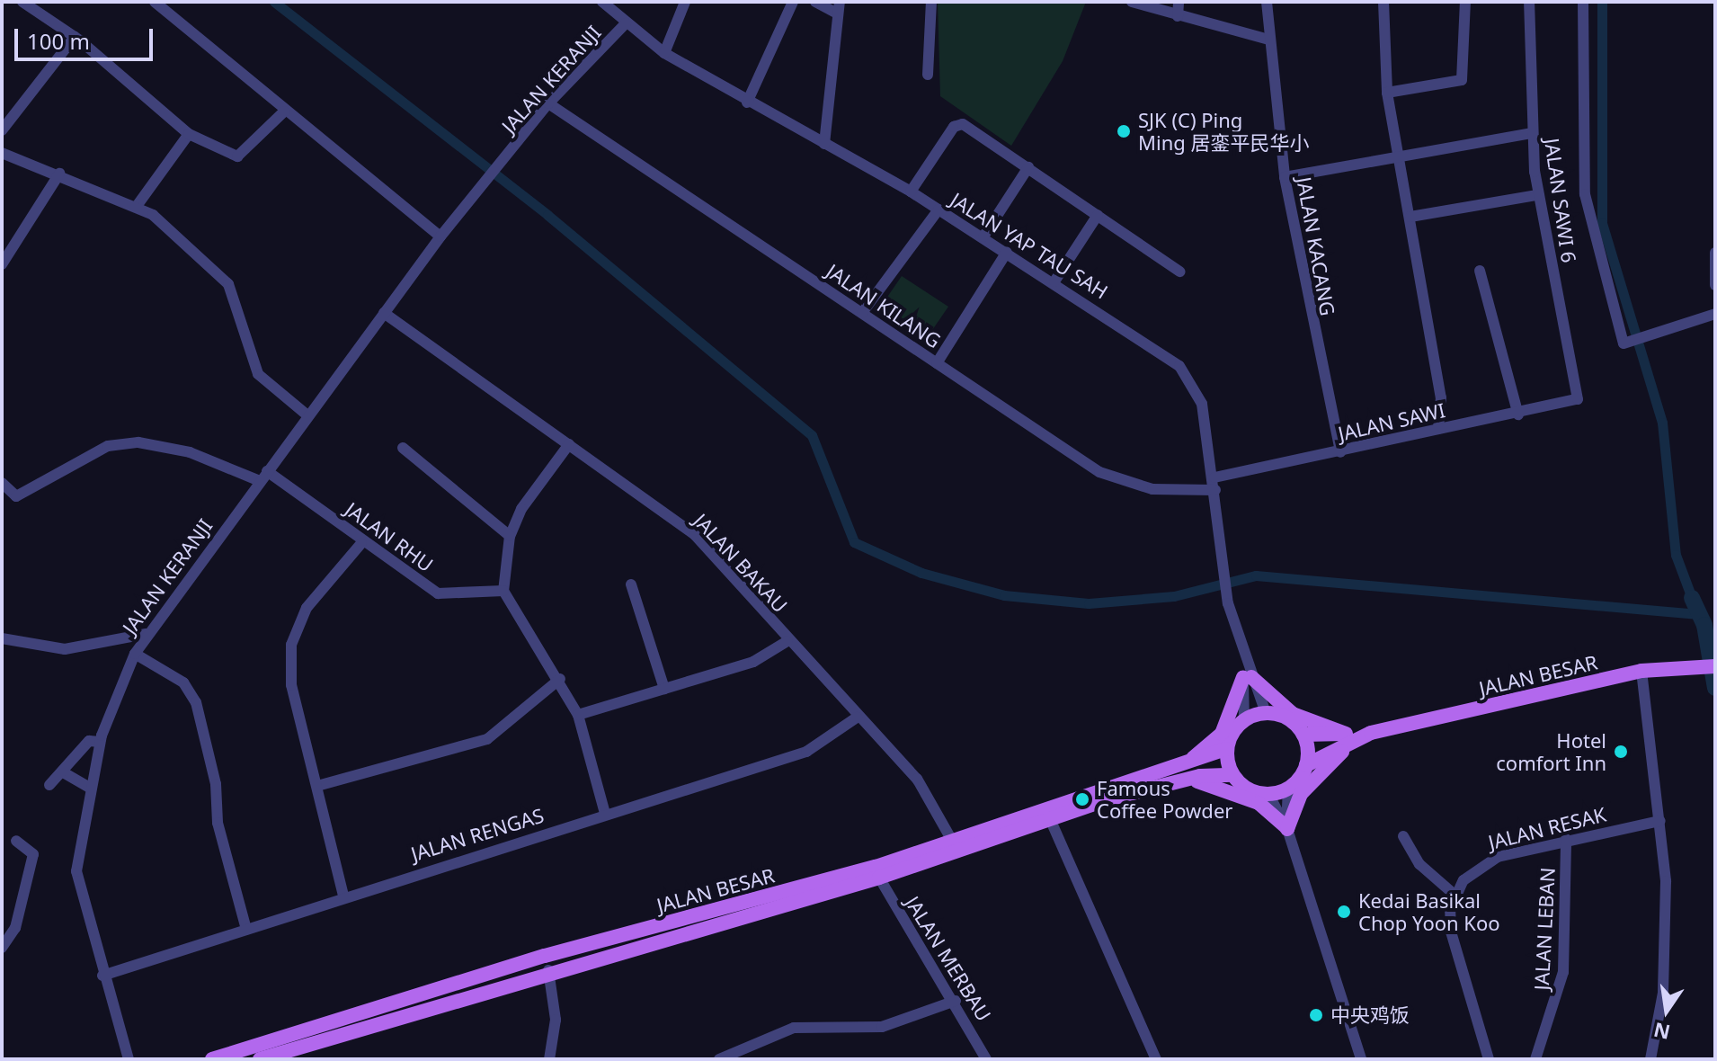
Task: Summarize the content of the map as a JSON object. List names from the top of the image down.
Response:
{
  "streets": {
    "main road": ["JALAN BESAR"],
    "street": [
      "JALAN KERANJI",
      "JALAN SAWI 6",
      "JALAN YAP TAU SAH",
      "JALAN KACANG",
      "JALAN KILANG",
      "JALAN SAWI",
      "JALAN RHU",
      "JALAN BAKAU",
      "JALAN RESAK",
      "JALAN RENGAS",
      "JALAN LEBAN",
      "JALAN MERBAU"
    ]
  },
  "crossings": [
    ["JALAN KERANJI", "JALAN YAP TAU SAH"],
    ["JALAN KERANJI", "JALAN KILANG"],
    ["JALAN KERANJI", "JALAN RHU"],
    ["JALAN KERANJI", "JALAN BAKAU"],
    ["JALAN KERANJI", "JALAN RENGAS"],
    ["JALAN SAWI 6", "JALAN SAWI"],
    ["JALAN YAP TAU SAH", "JALAN KILANG"],
    ["JALAN YAP TAU SAH", "JALAN SAWI"],
    ["JALAN YAP TAU SAH", "JALAN BESAR"],
    ["JALAN KACANG", "JALAN SAWI"],
    ["JALAN BAKAU", "JALAN BESAR"],
    ["JALAN BAKAU", "JALAN RENGAS"],
    ["JALAN BESAR", "JALAN MERBAU"],
    ["JALAN RESAK", "JALAN LEBAN"]
  ],
  "places": [
    "SJK (C) Ping Ming 居銮平民华小",
    "Hotel comfort Inn",
    "Famous Coffee Powder",
    "Kedai Basikal Chop Yoon Koo",
    "中央鸡饭"
  ],
  "scale_bar": "100 m",
  "north": "bottom"
}
